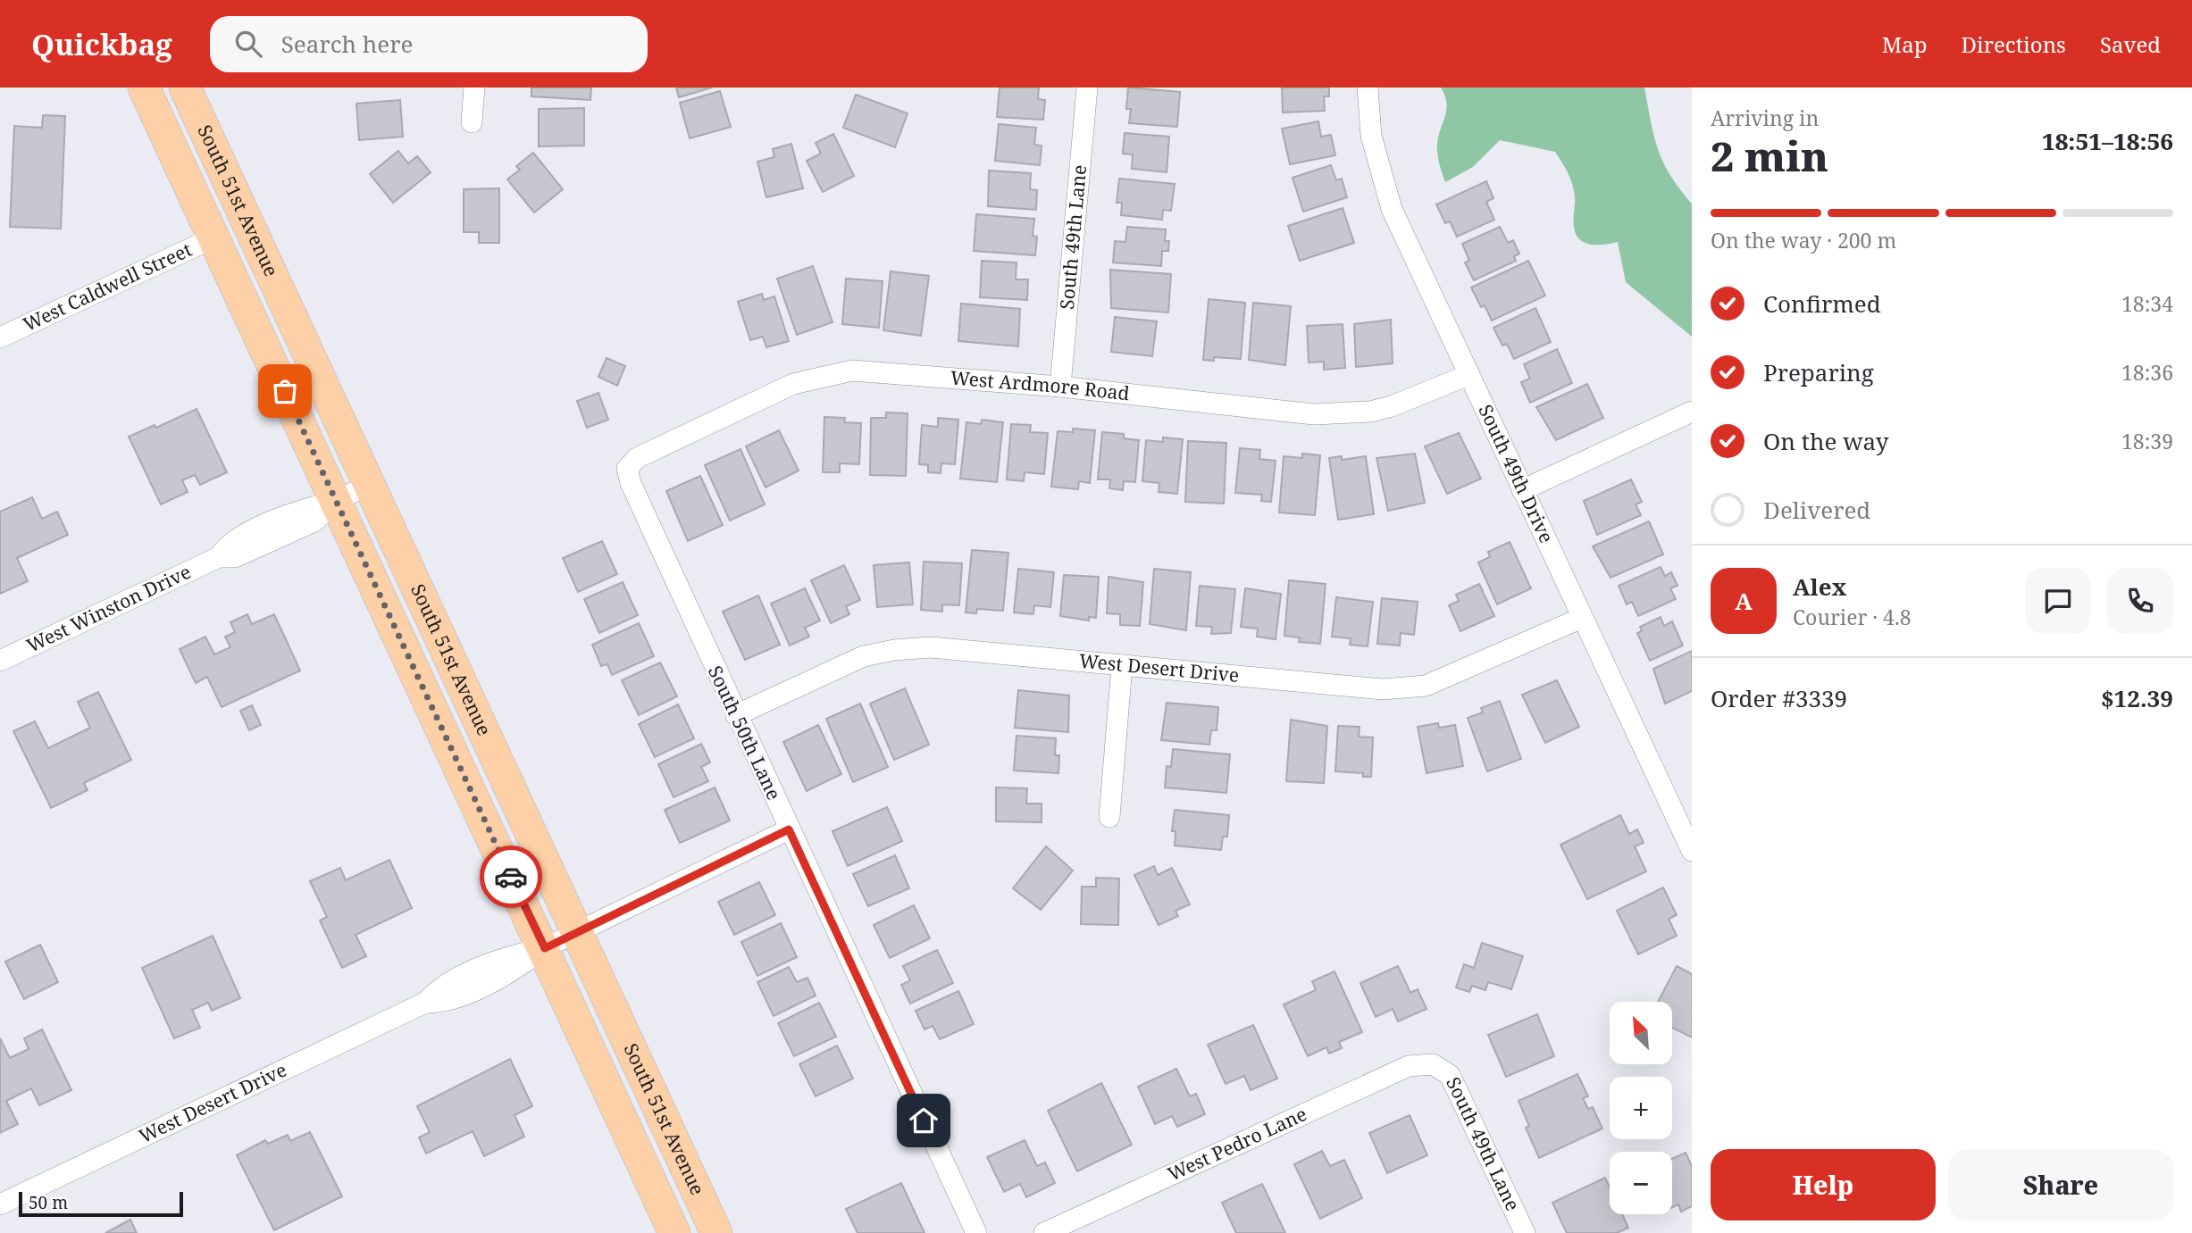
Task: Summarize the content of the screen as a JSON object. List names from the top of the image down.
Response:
{
  "streets": {
    "main road": ["South 51st Avenue"],
    "street": [
      "South 49th Lane",
      "West Caldwell Street",
      "West Ardmore Road",
      "South 49th Drive",
      "West Winston Drive",
      "West Desert Drive",
      "South 50th Lane",
      "West Pedro Lane"
    ]
  },
  "crossings": [
    ["South 51st Avenue", "West Caldwell Street"],
    ["South 51st Avenue", "West Winston Drive"],
    ["South 51st Avenue", "West Desert Drive"],
    ["South 49th Lane", "West Ardmore Road"],
    ["South 49th Lane", "West Pedro Lane"],
    ["West Ardmore Road", "South 49th Drive"],
    ["West Ardmore Road", "South 50th Lane"],
    ["South 49th Drive", "West Desert Drive"],
    ["West Desert Drive", "South 50th Lane"]
  ],
  "scale_bar": "50 m",
  "north": "top left",
  "page": {
    "header": "Quickbag",
    "search": "Search here",
    "nav": ["Map", "Directions", "Saved"],
    "heading": ["2 min", "Arriving in", "18:51–18:56"],
    "panel": [
      "Alex",
      "Courier · 4.8",
      "Order #3339",
      "$12.39"
    ],
    "bar": "On the way · 200 m",
    "list": [
      ["Confirmed", "18:34"],
      ["Preparing", "18:36"],
      ["On the way", "18:39"],
      "Delivered"
    ],
    "round": "A",
    "map_buttons": ["+", "−"],
    "buttons": ["Help", "Share"],
    "scale": "50 m"
  }
}
